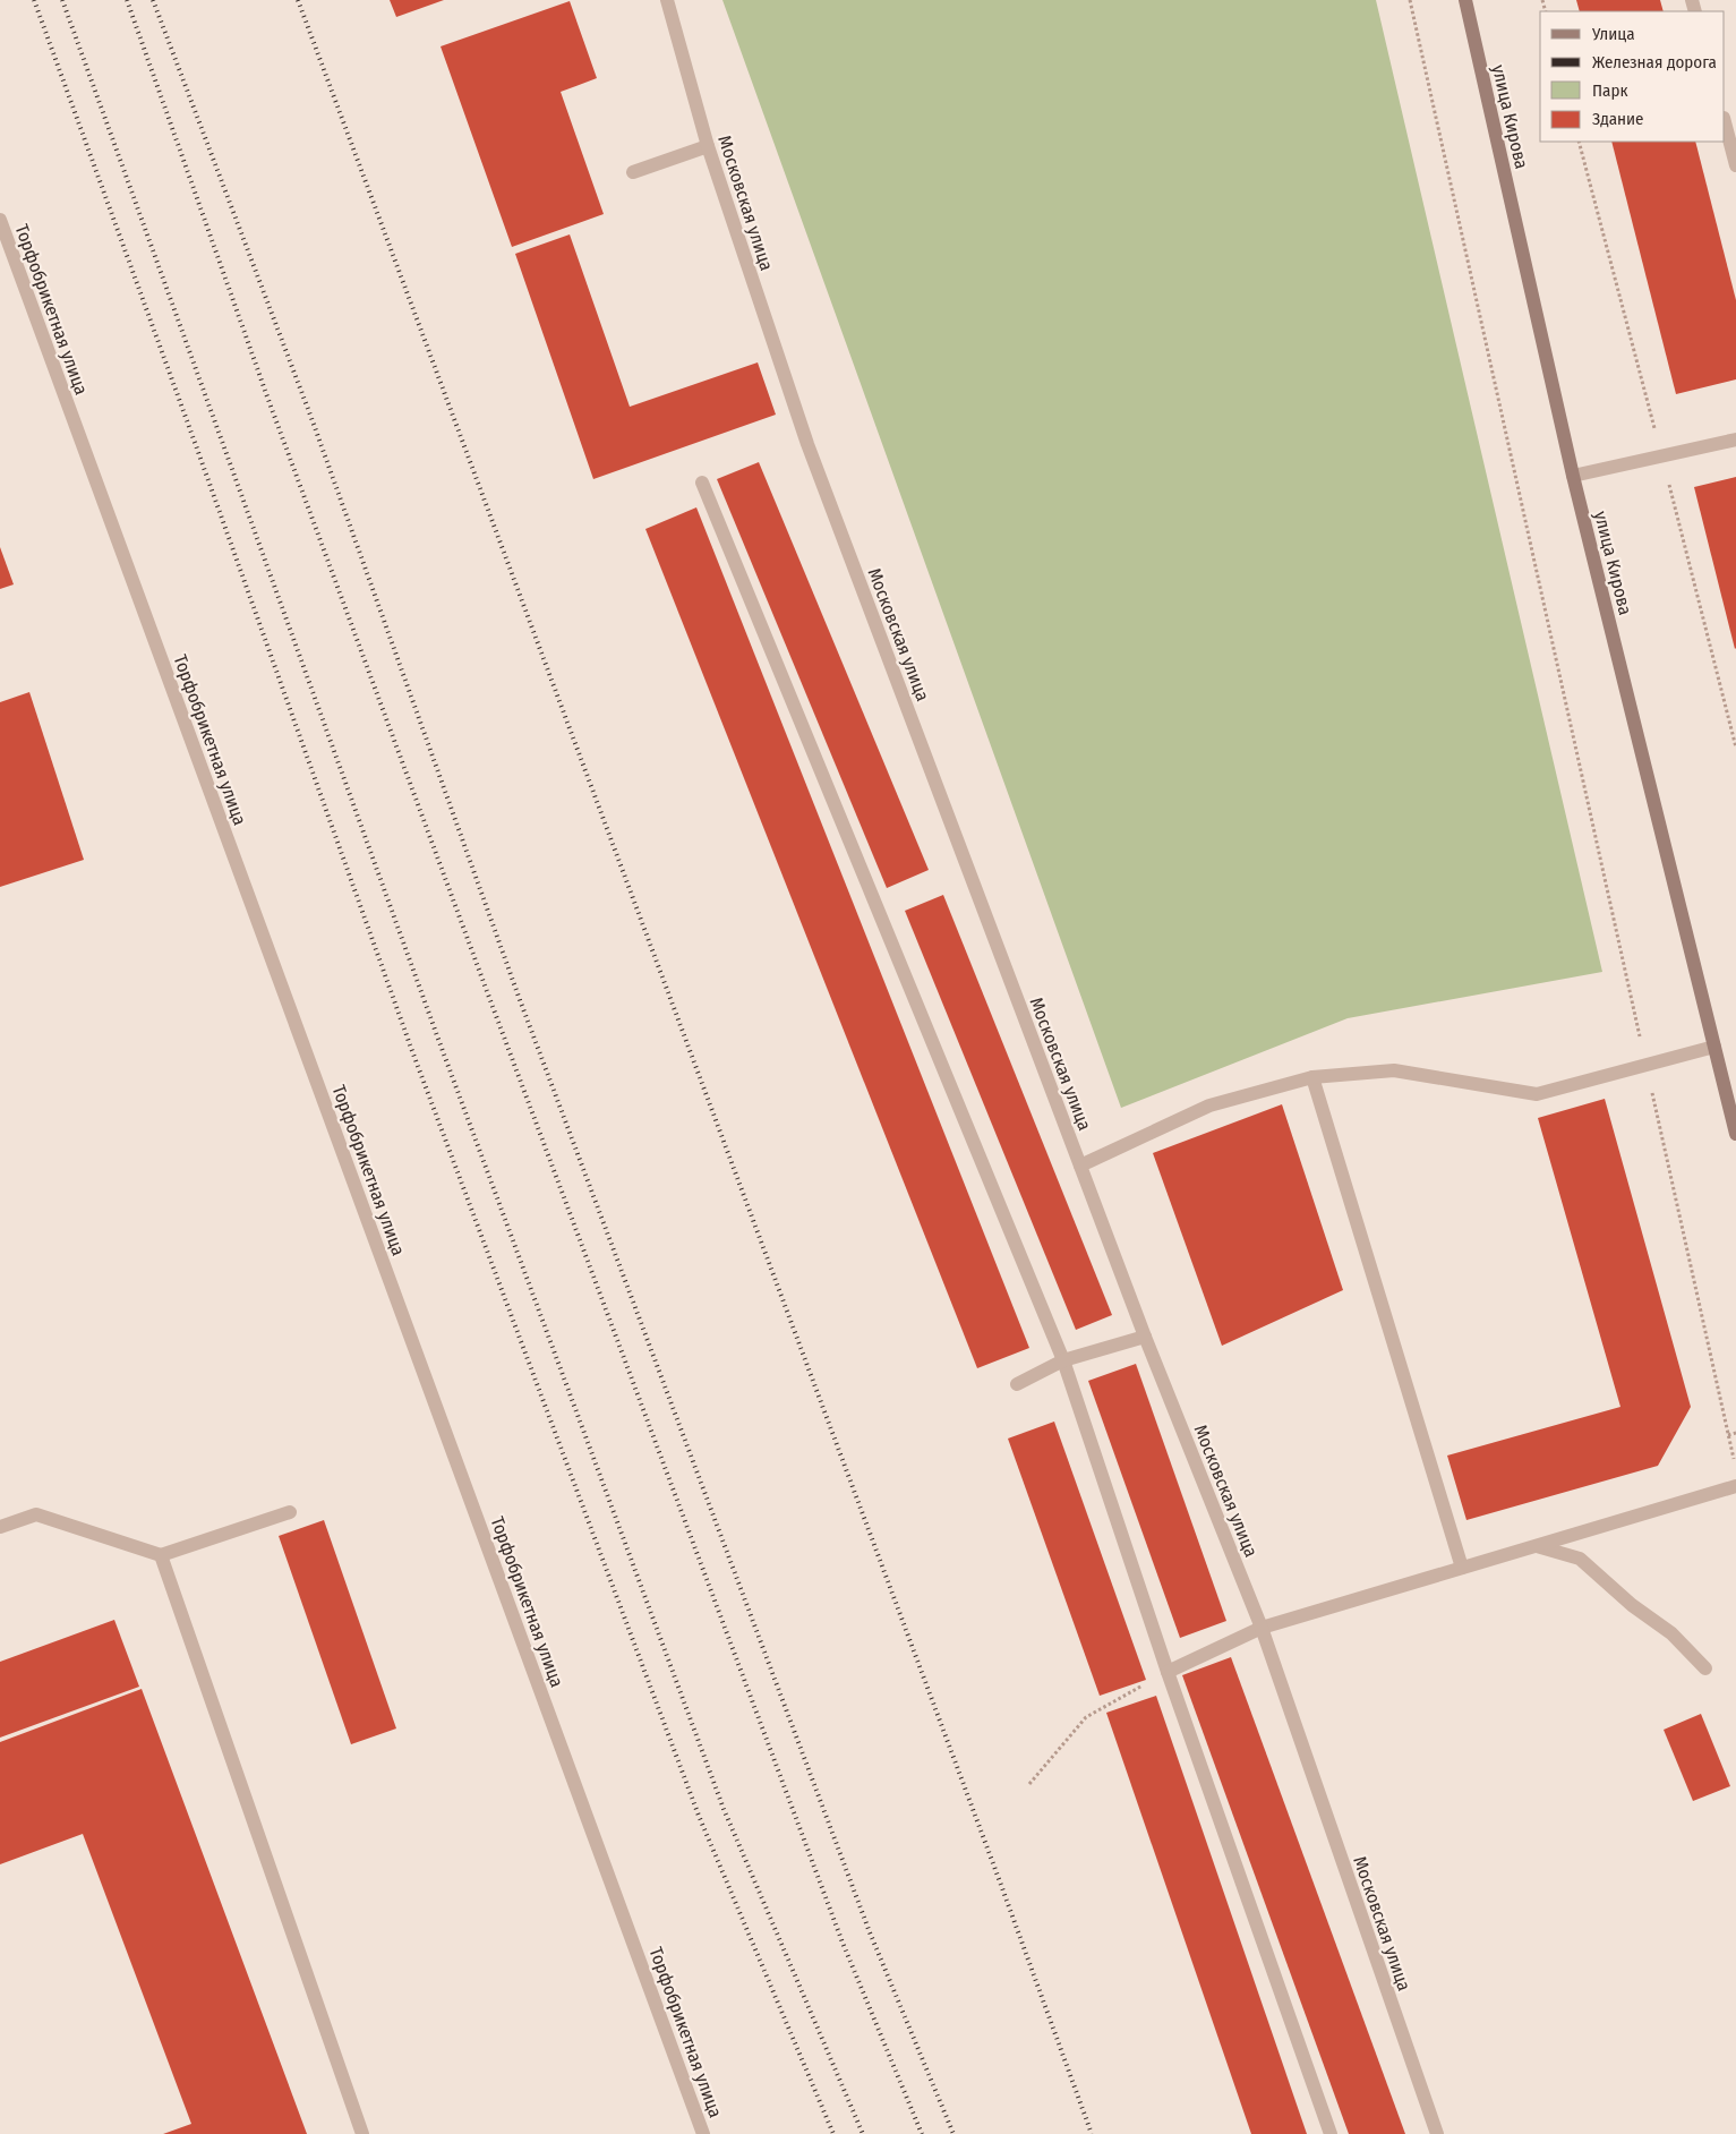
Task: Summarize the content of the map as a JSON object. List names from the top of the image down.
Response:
{
  "streets": {
    "street": ["улица Кирова", "Московская улица", "Торфобрикетная улица"]
  },
  "legend": [
    "Улица",
    "Железная дорога",
    "Парк",
    "Здание"
  ]
}
